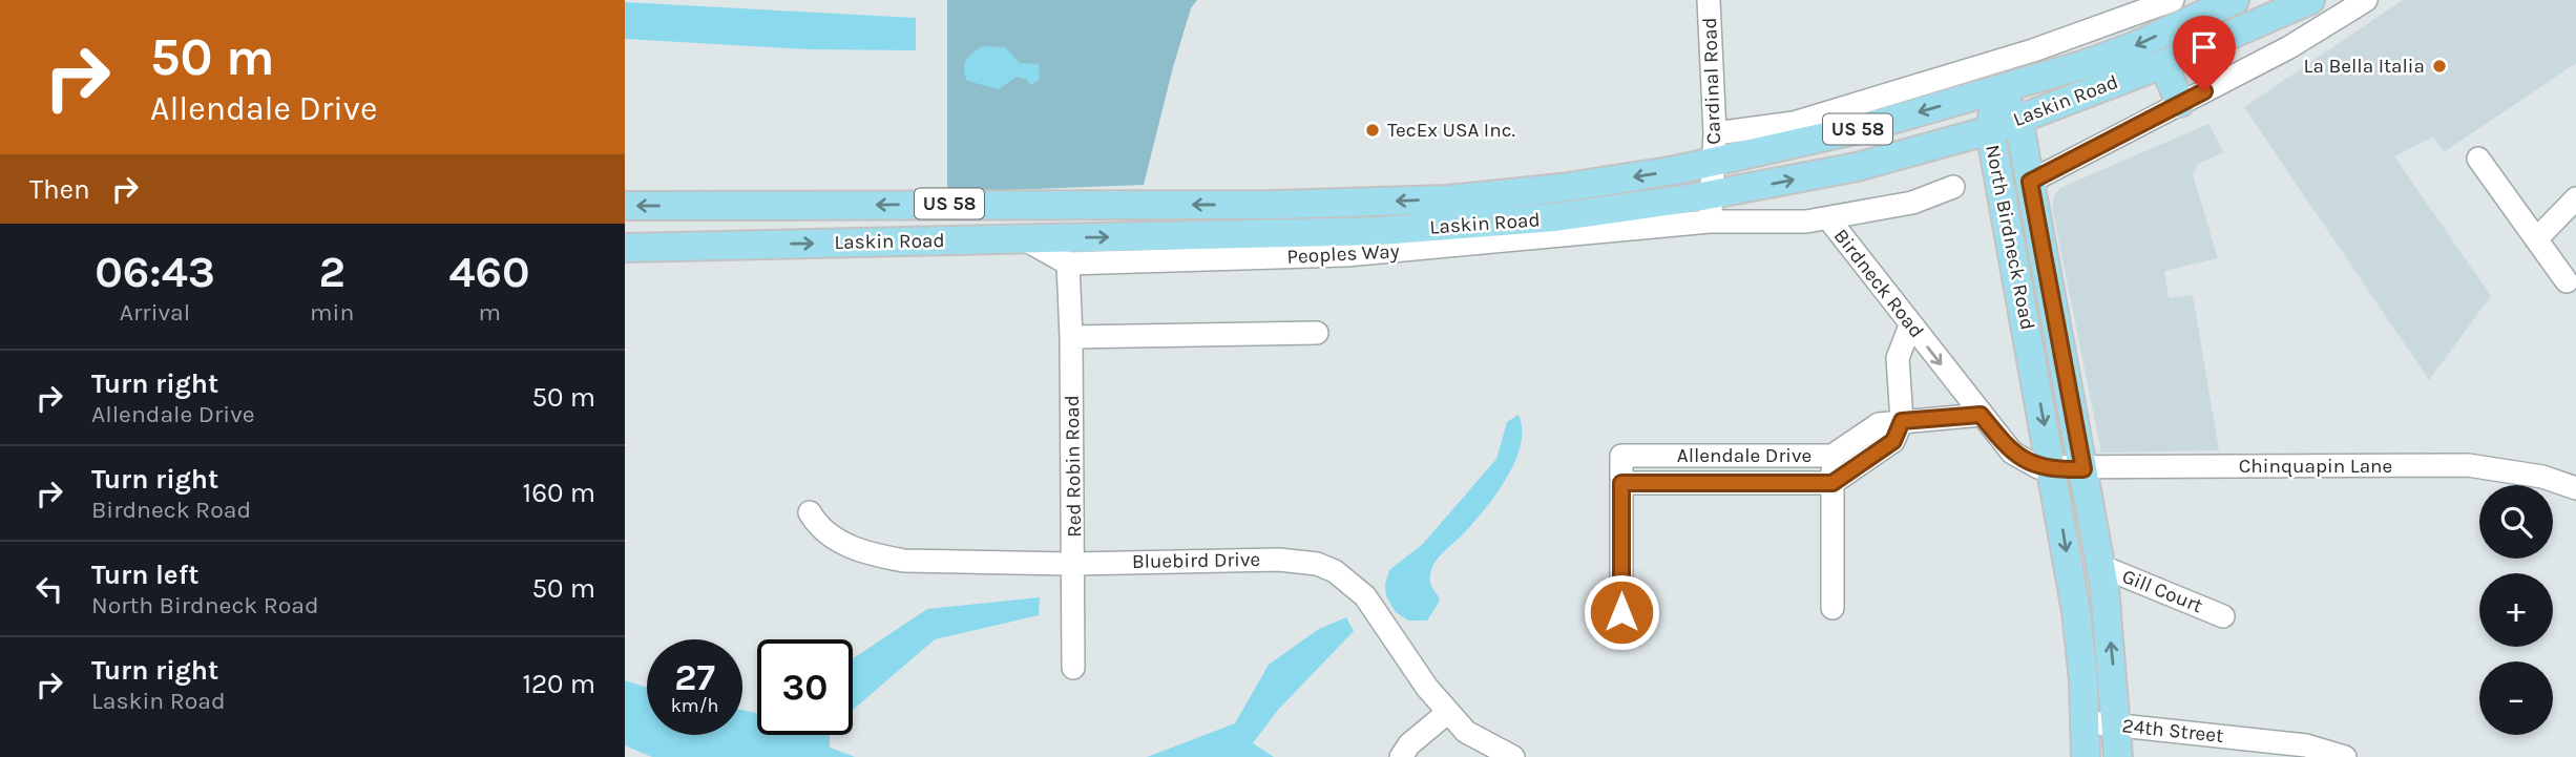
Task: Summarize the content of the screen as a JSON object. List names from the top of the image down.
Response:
{
  "streets": {
    "main road": ["Laskin Road", "US 58", "North Birdneck Road"],
    "street": [
      "Cardinal Road",
      "Peoples Way",
      "Birdneck Road",
      "Allendale Drive",
      "Red Robin Road",
      "Chinquapin Lane",
      "Bluebird Drive",
      "Gill Court",
      "24th Street"
    ]
  },
  "crossings": [
    ["Cardinal Road", "Laskin Road"],
    ["Laskin Road", "North Birdneck Road"],
    ["Laskin Road", "Peoples Way"],
    ["Laskin Road", "Birdneck Road"],
    ["North Birdneck Road", "Birdneck Road"],
    ["North Birdneck Road", "Chinquapin Lane"],
    ["North Birdneck Road", "Gill Court"],
    ["North Birdneck Road", "24th Street"],
    ["Peoples Way", "Red Robin Road"],
    ["Birdneck Road", "Allendale Drive"],
    ["Birdneck Road", "Chinquapin Lane"],
    ["Red Robin Road", "Bluebird Drive"]
  ],
  "places": ["La Bella Italia", "TecEx USA Inc."],
  "page": {
    "turn": ["50 m", "Allendale Drive"],
    "then": "Then",
    "eta": [
      "06:43",
      "Arrival",
      "2",
      "min",
      "460",
      "m"
    ],
    "list": [
      {
        "name": "Turn right",
        "note": "Allendale Drive",
        "value": "50 m"
      },
      {
        "name": "Turn right",
        "note": "Birdneck Road",
        "value": "160 m"
      },
      {
        "name": "Turn left",
        "note": "North Birdneck Road",
        "value": "50 m"
      },
      {
        "name": "Turn right",
        "note": "Laskin Road",
        "value": "120 m"
      }
    ],
    "map_buttons": ["+", "−"],
    "speed": "27 km/h",
    "limit": "30"
  }
}
